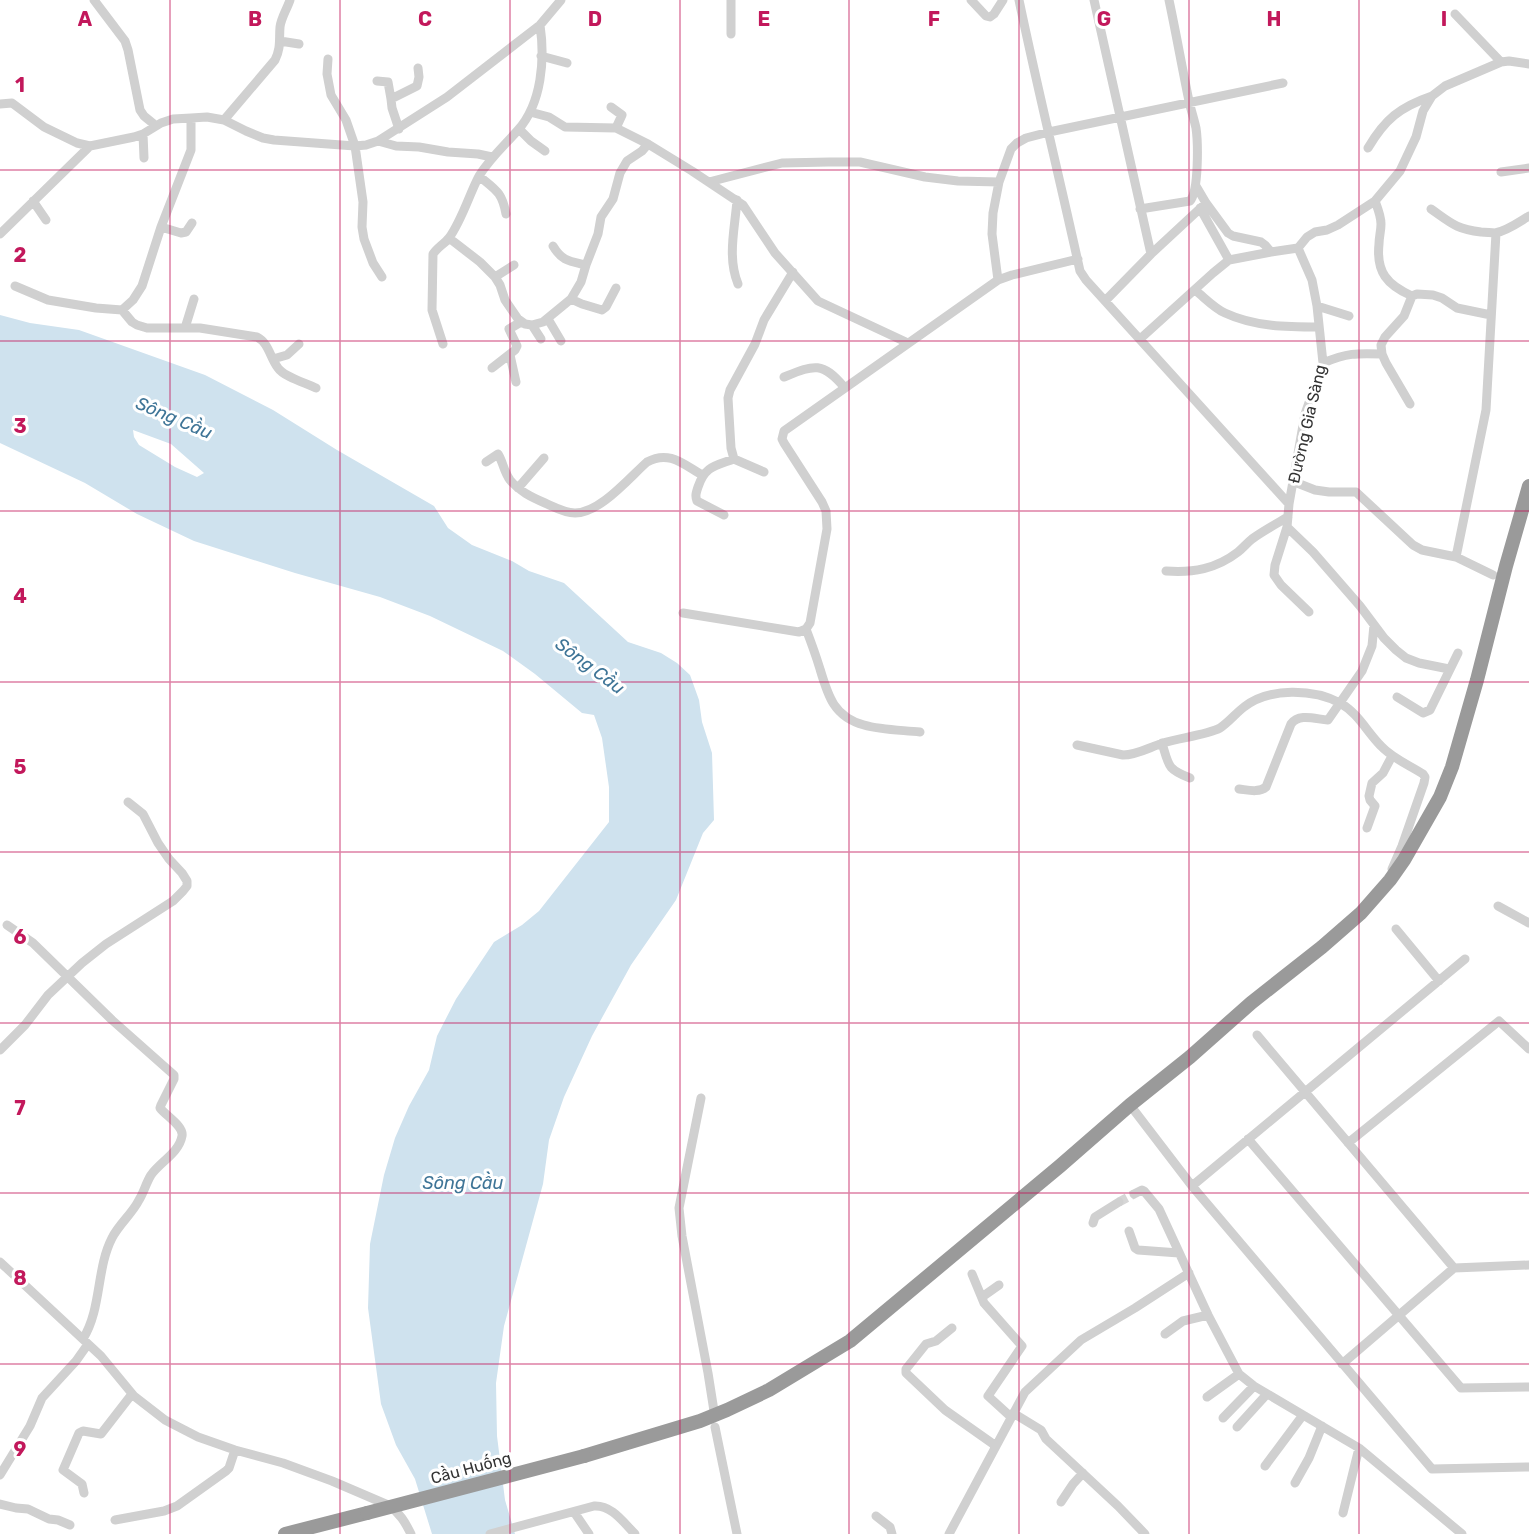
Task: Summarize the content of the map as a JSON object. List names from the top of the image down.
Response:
{
  "streets": {
    "highway": ["Cầu Huống"],
    "street": ["Đường Gia Sàng"]
  },
  "water": ["Sông Cầu"],
  "grid": {
    "columns": [
      "A",
      "B",
      "C",
      "D",
      "E",
      "F",
      "G",
      "H",
      "I"
    ],
    "rows": [
      "1",
      "2",
      "3",
      "4",
      "5",
      "6",
      "7",
      "8",
      "9"
    ]
  }
}
